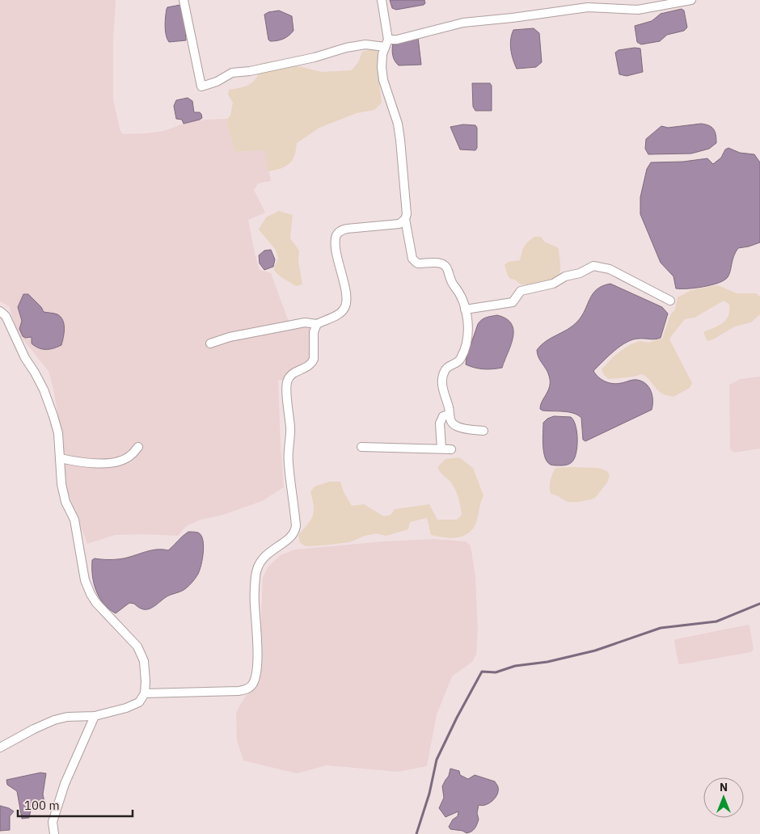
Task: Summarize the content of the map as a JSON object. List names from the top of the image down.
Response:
{
  "scale_bar": "100 m",
  "north": "top"
}
